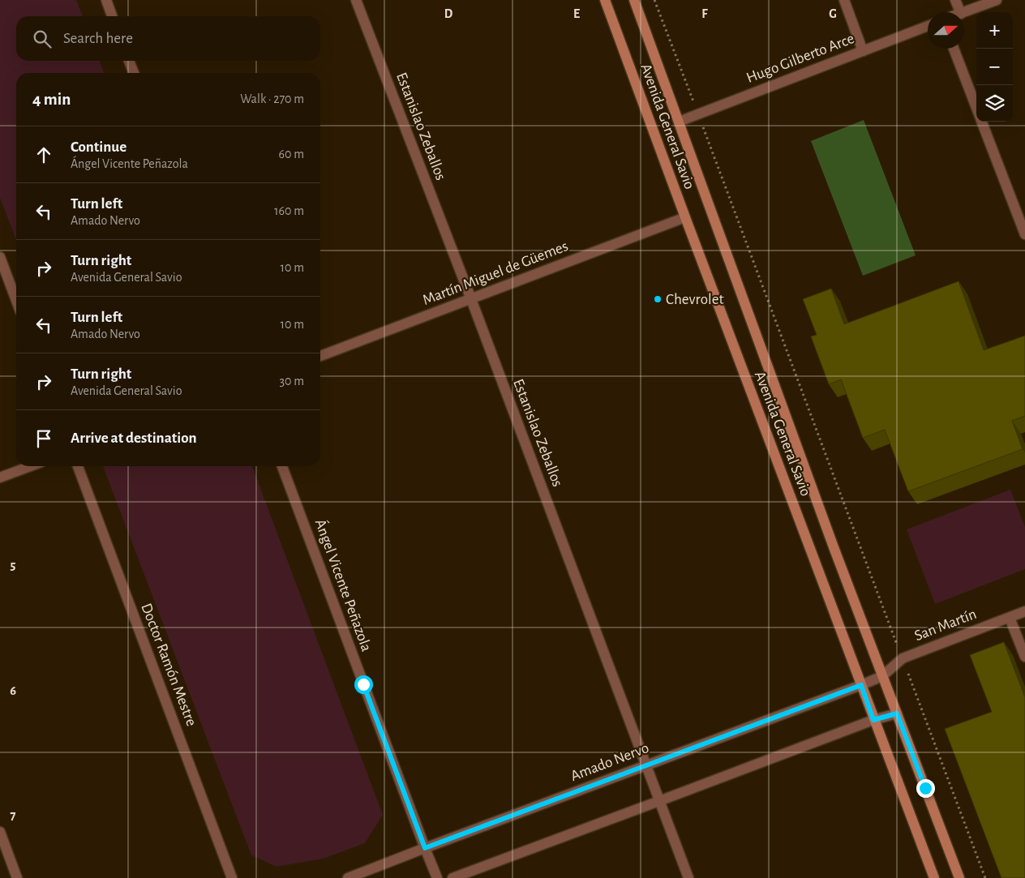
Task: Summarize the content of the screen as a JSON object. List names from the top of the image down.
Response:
{
  "streets": {
    "main road": ["Avenida General Savio"],
    "street": [
      "Hugo Gilberto Arce",
      "Estanislao Zeballos",
      "Martín Miguel de Güemes",
      "Ángel Vicente Peñazola",
      "San Martín",
      "Doctor Ramón Mestre",
      "Amado Nervo"
    ]
  },
  "crossings": [
    ["Hugo Gilberto Arce", "Avenida General Savio"],
    ["Estanislao Zeballos", "Martín Miguel de Güemes"],
    ["Estanislao Zeballos", "Amado Nervo"],
    ["Avenida General Savio", "Martín Miguel de Güemes"],
    ["Avenida General Savio", "San Martín"],
    ["Avenida General Savio", "Amado Nervo"],
    ["Ángel Vicente Peñazola", "Amado Nervo"],
    ["San Martín", "Amado Nervo"]
  ],
  "places": ["Chevrolet"],
  "north": "right",
  "page": {
    "map_buttons": ["+", "−"],
    "search": "Search here",
    "heading": ["4 min", "Walk · 270 m"],
    "list": [
      ["Continue", "Ángel Vicente Peñazola", "60 m"],
      ["Turn left", "Amado Nervo", "160 m"],
      ["Turn right", "Avenida General Savio", "10 m"],
      ["Turn left", "Amado Nervo", "10 m"],
      ["Turn right", "Avenida General Savio", "30 m"],
      "Arrive at destination"
    ]
  },
  "grid": {
    "columns": [
      "D",
      "E",
      "F",
      "G"
    ],
    "rows": ["5", "6", "7"]
  }
}
